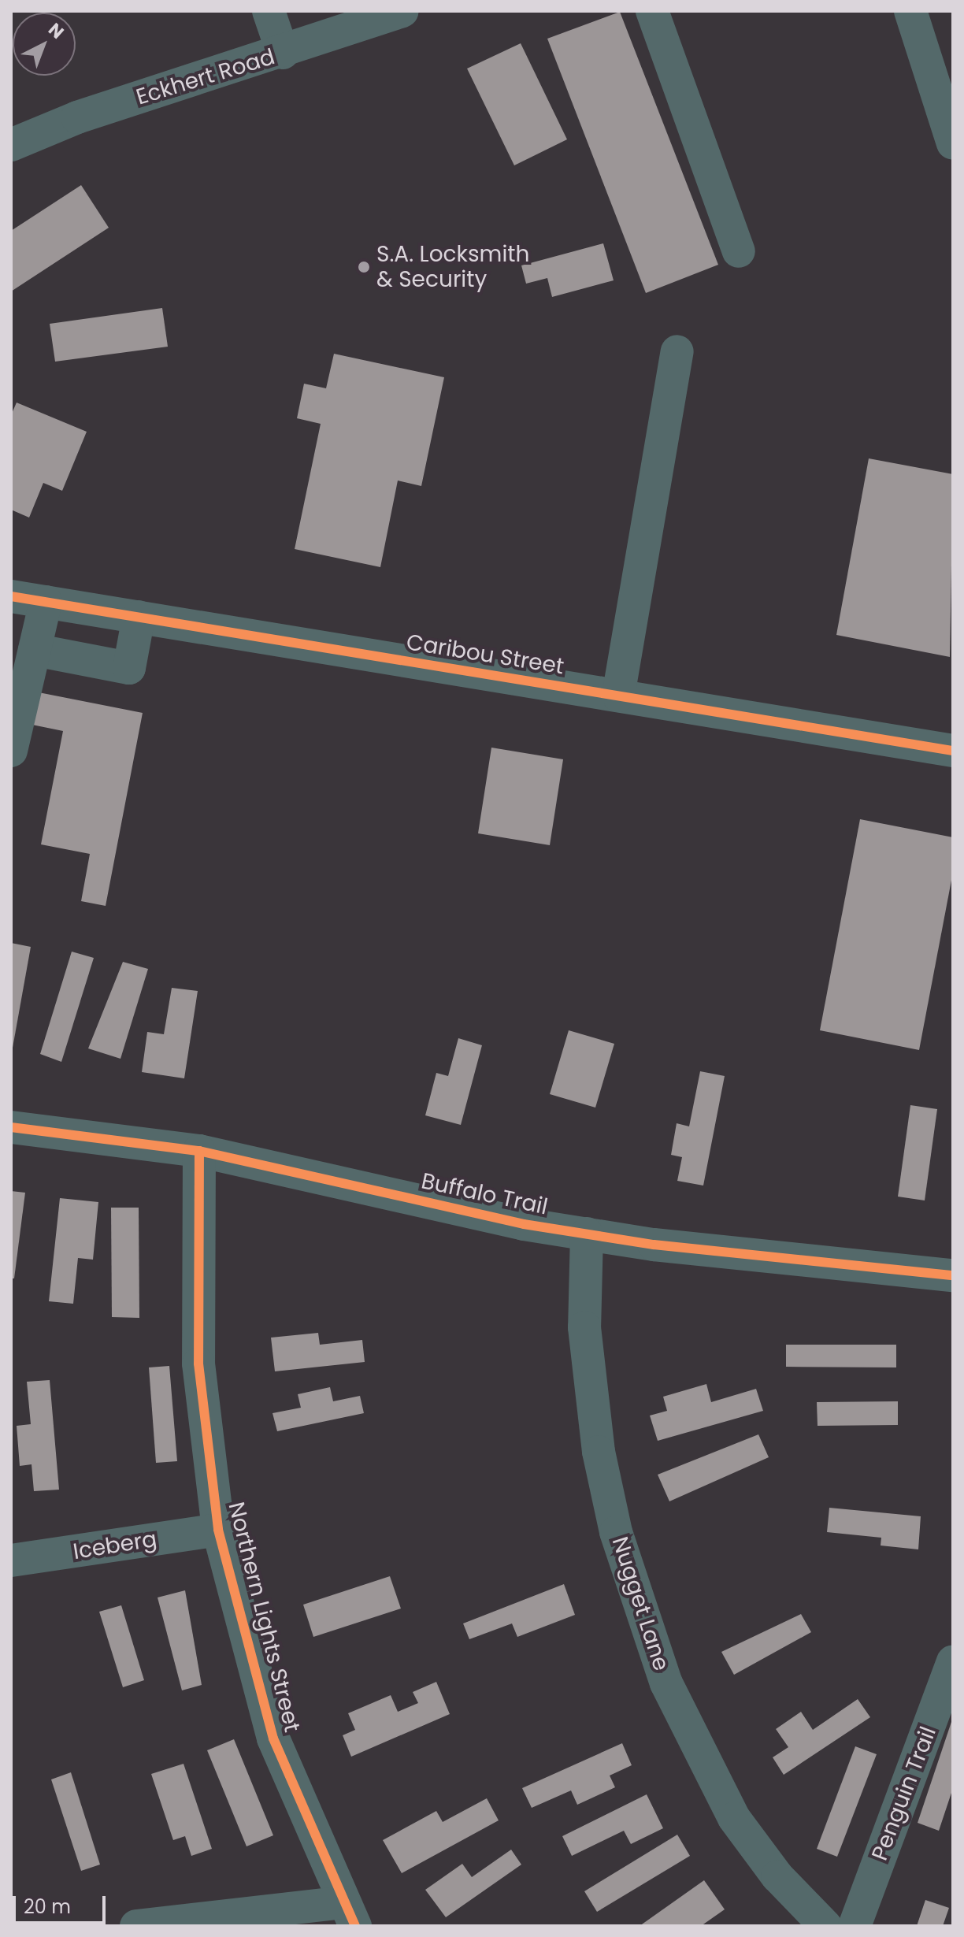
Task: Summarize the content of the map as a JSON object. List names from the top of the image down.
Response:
{
  "streets": {
    "street": [
      "Eckhert Road",
      "Caribou Street",
      "Buffalo Trail",
      "Iceberg",
      "Nugget Lane",
      "Northern Lights Street",
      "Penguin Trail"
    ]
  },
  "crossings": [
    ["Buffalo Trail", "Nugget Lane"],
    ["Buffalo Trail", "Northern Lights Street"],
    ["Iceberg", "Northern Lights Street"]
  ],
  "places": ["S.A. Locksmith & Security"],
  "scale_bar": "20 m",
  "north": "top right"
}
